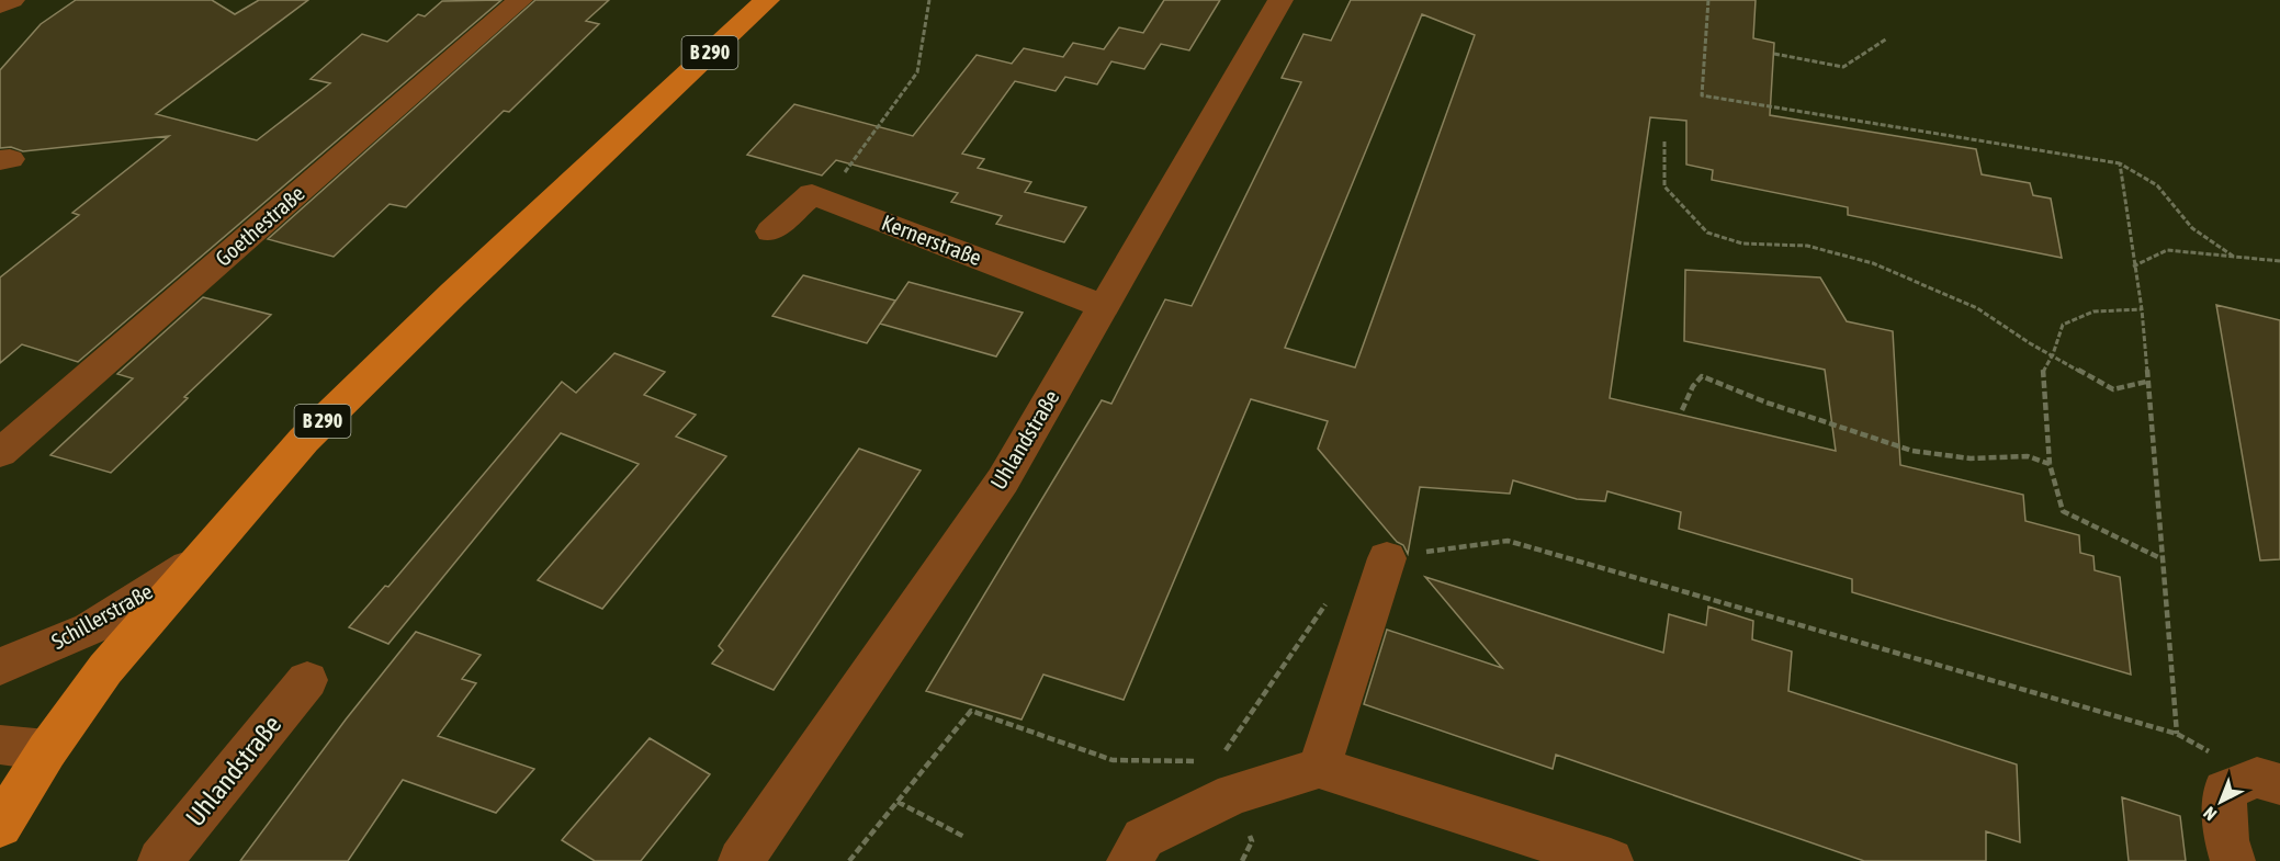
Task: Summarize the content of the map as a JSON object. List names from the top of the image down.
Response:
{
  "streets": {
    "main road": ["B 290"],
    "street": [
      "Goethestraße",
      "Kernerstraße",
      "Uhlandstraße",
      "Schillerstraße"
    ]
  },
  "crossings": [
    ["B 290", "Schillerstraße"],
    ["Kernerstraße", "Uhlandstraße"]
  ],
  "north": "bottom left"
}
